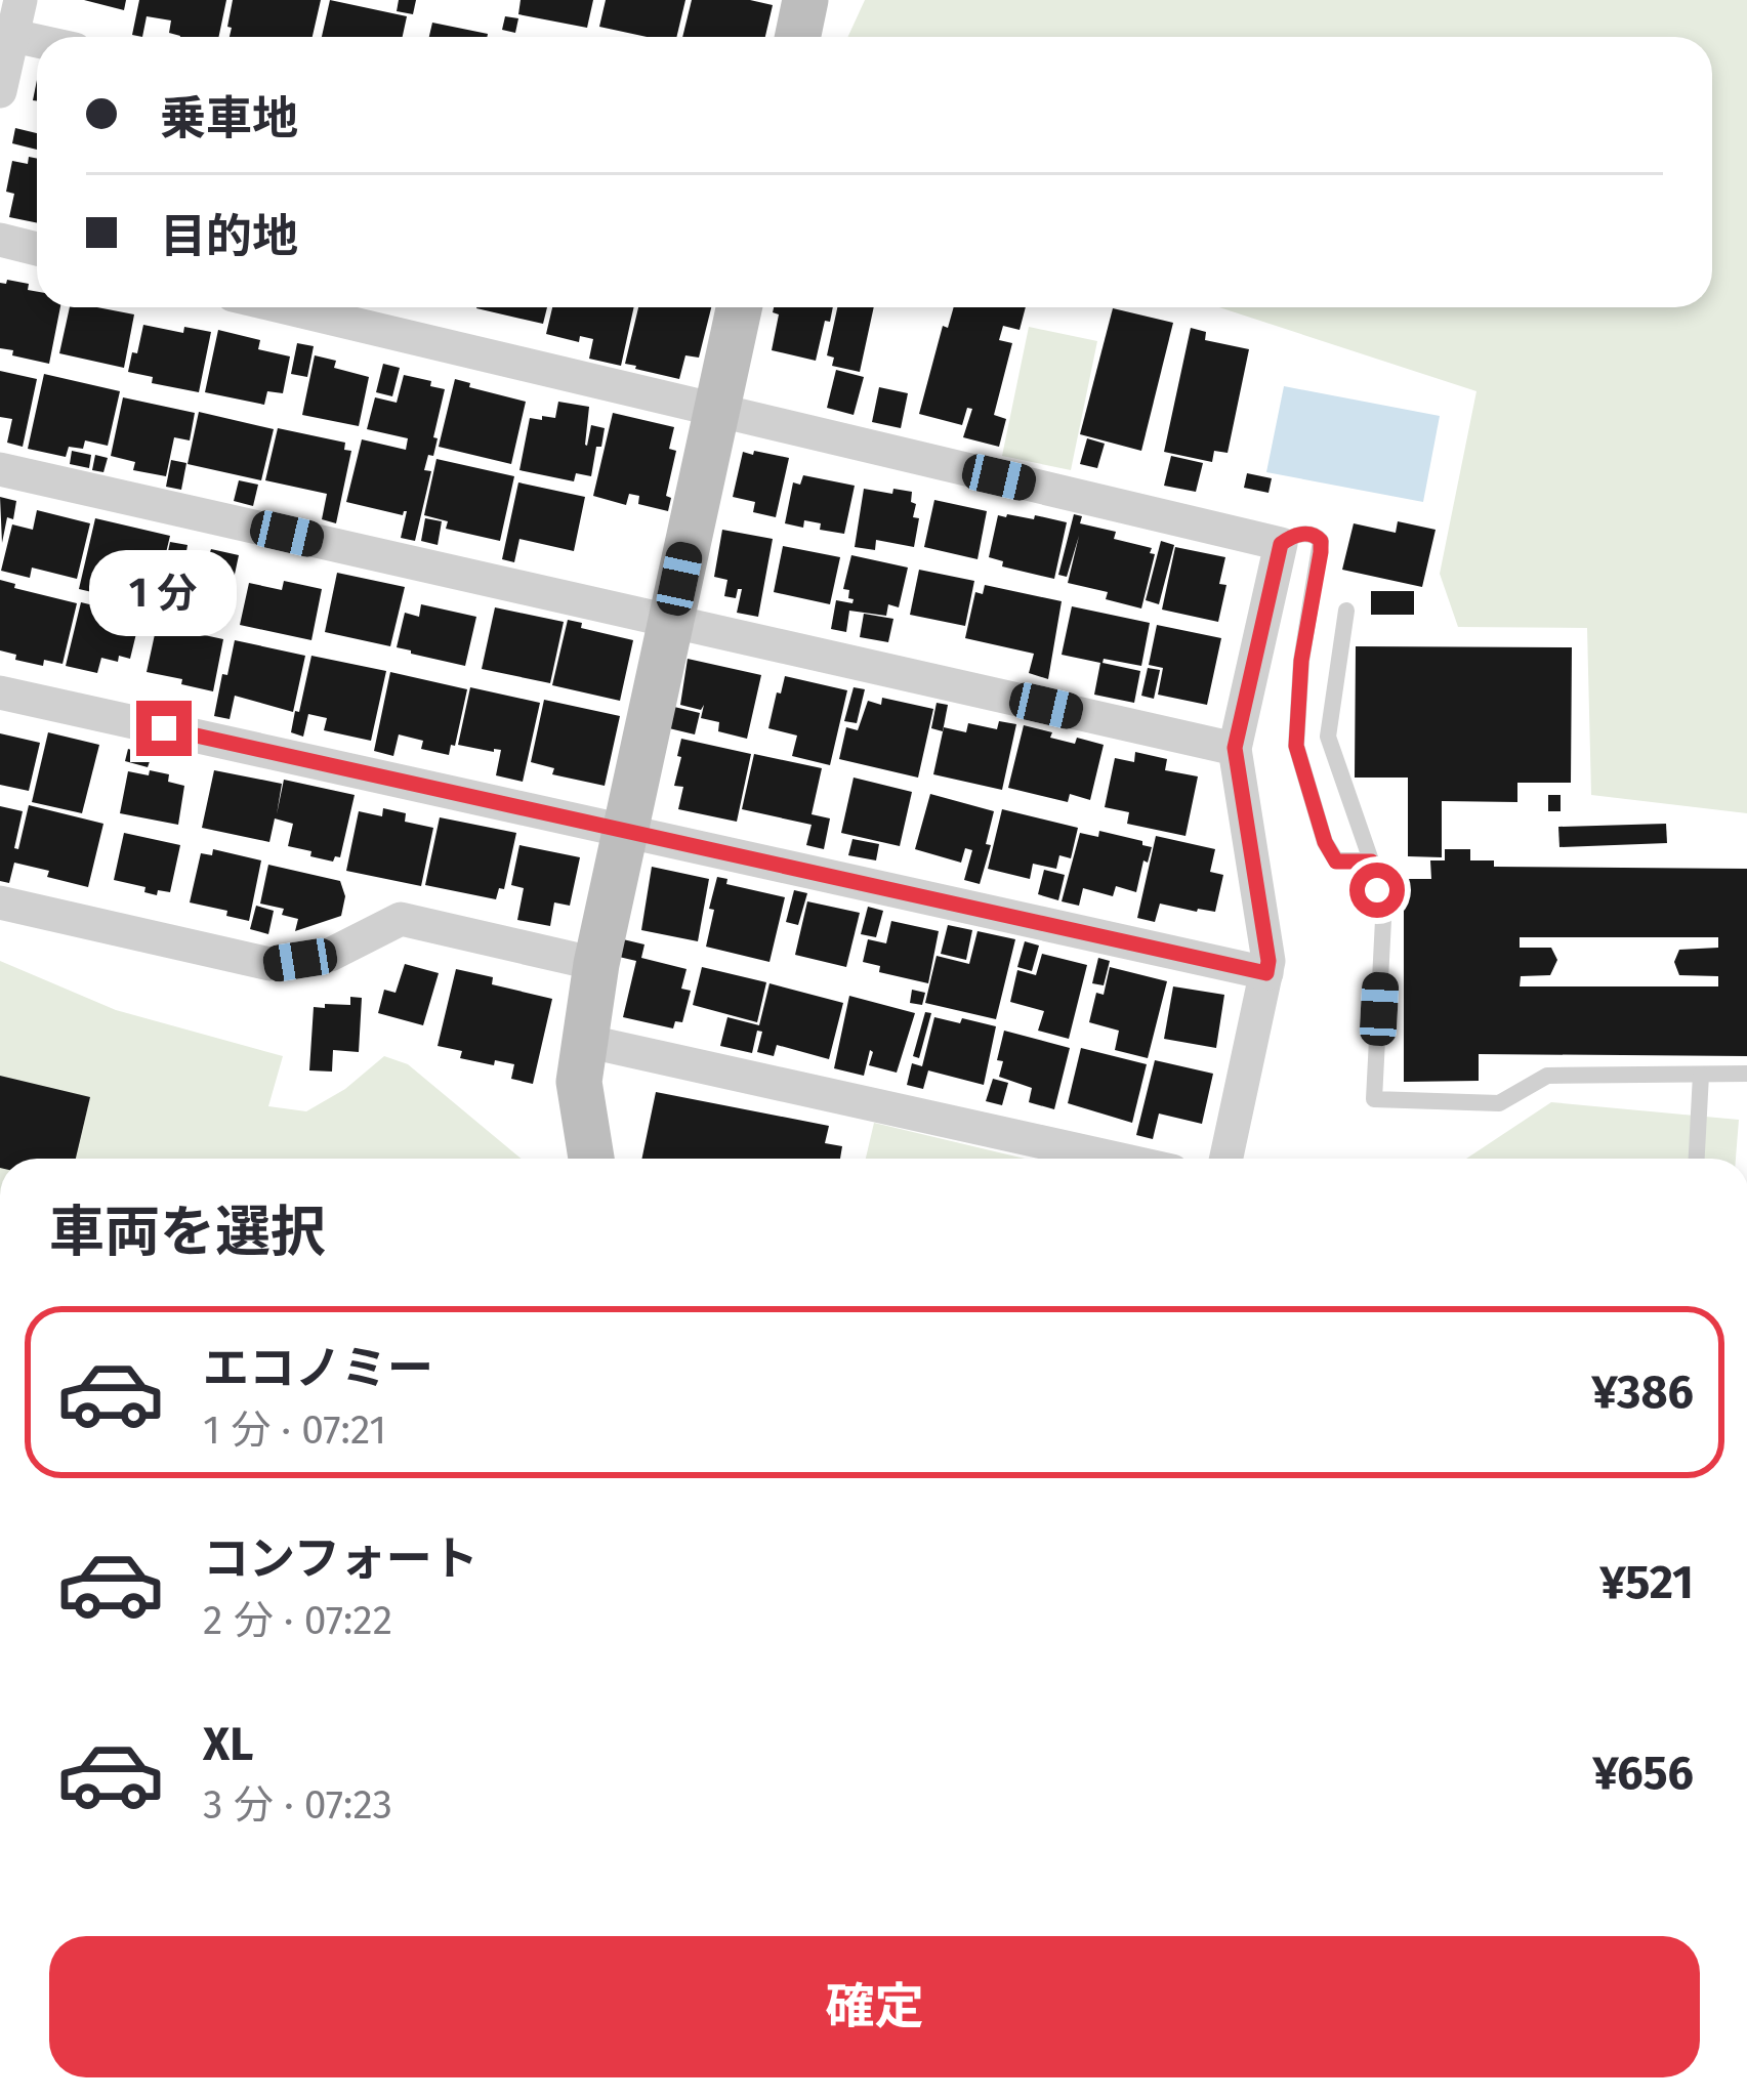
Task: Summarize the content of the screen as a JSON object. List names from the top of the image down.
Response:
{
  "page": {
    "banner": ["乗車地", "目的地"],
    "bubble": "1 分",
    "heading": "車両を選択",
    "list": [
      {
        "name": "エコノミー",
        "note": "1 分 · 07:21",
        "value": "¥386"
      },
      {
        "name": "コンフォート",
        "note": "2 分 · 07:22",
        "value": "¥521"
      },
      {
        "name": "XL",
        "note": "3 分 · 07:23",
        "value": "¥656"
      }
    ],
    "buttons": "確定"
  }
}
